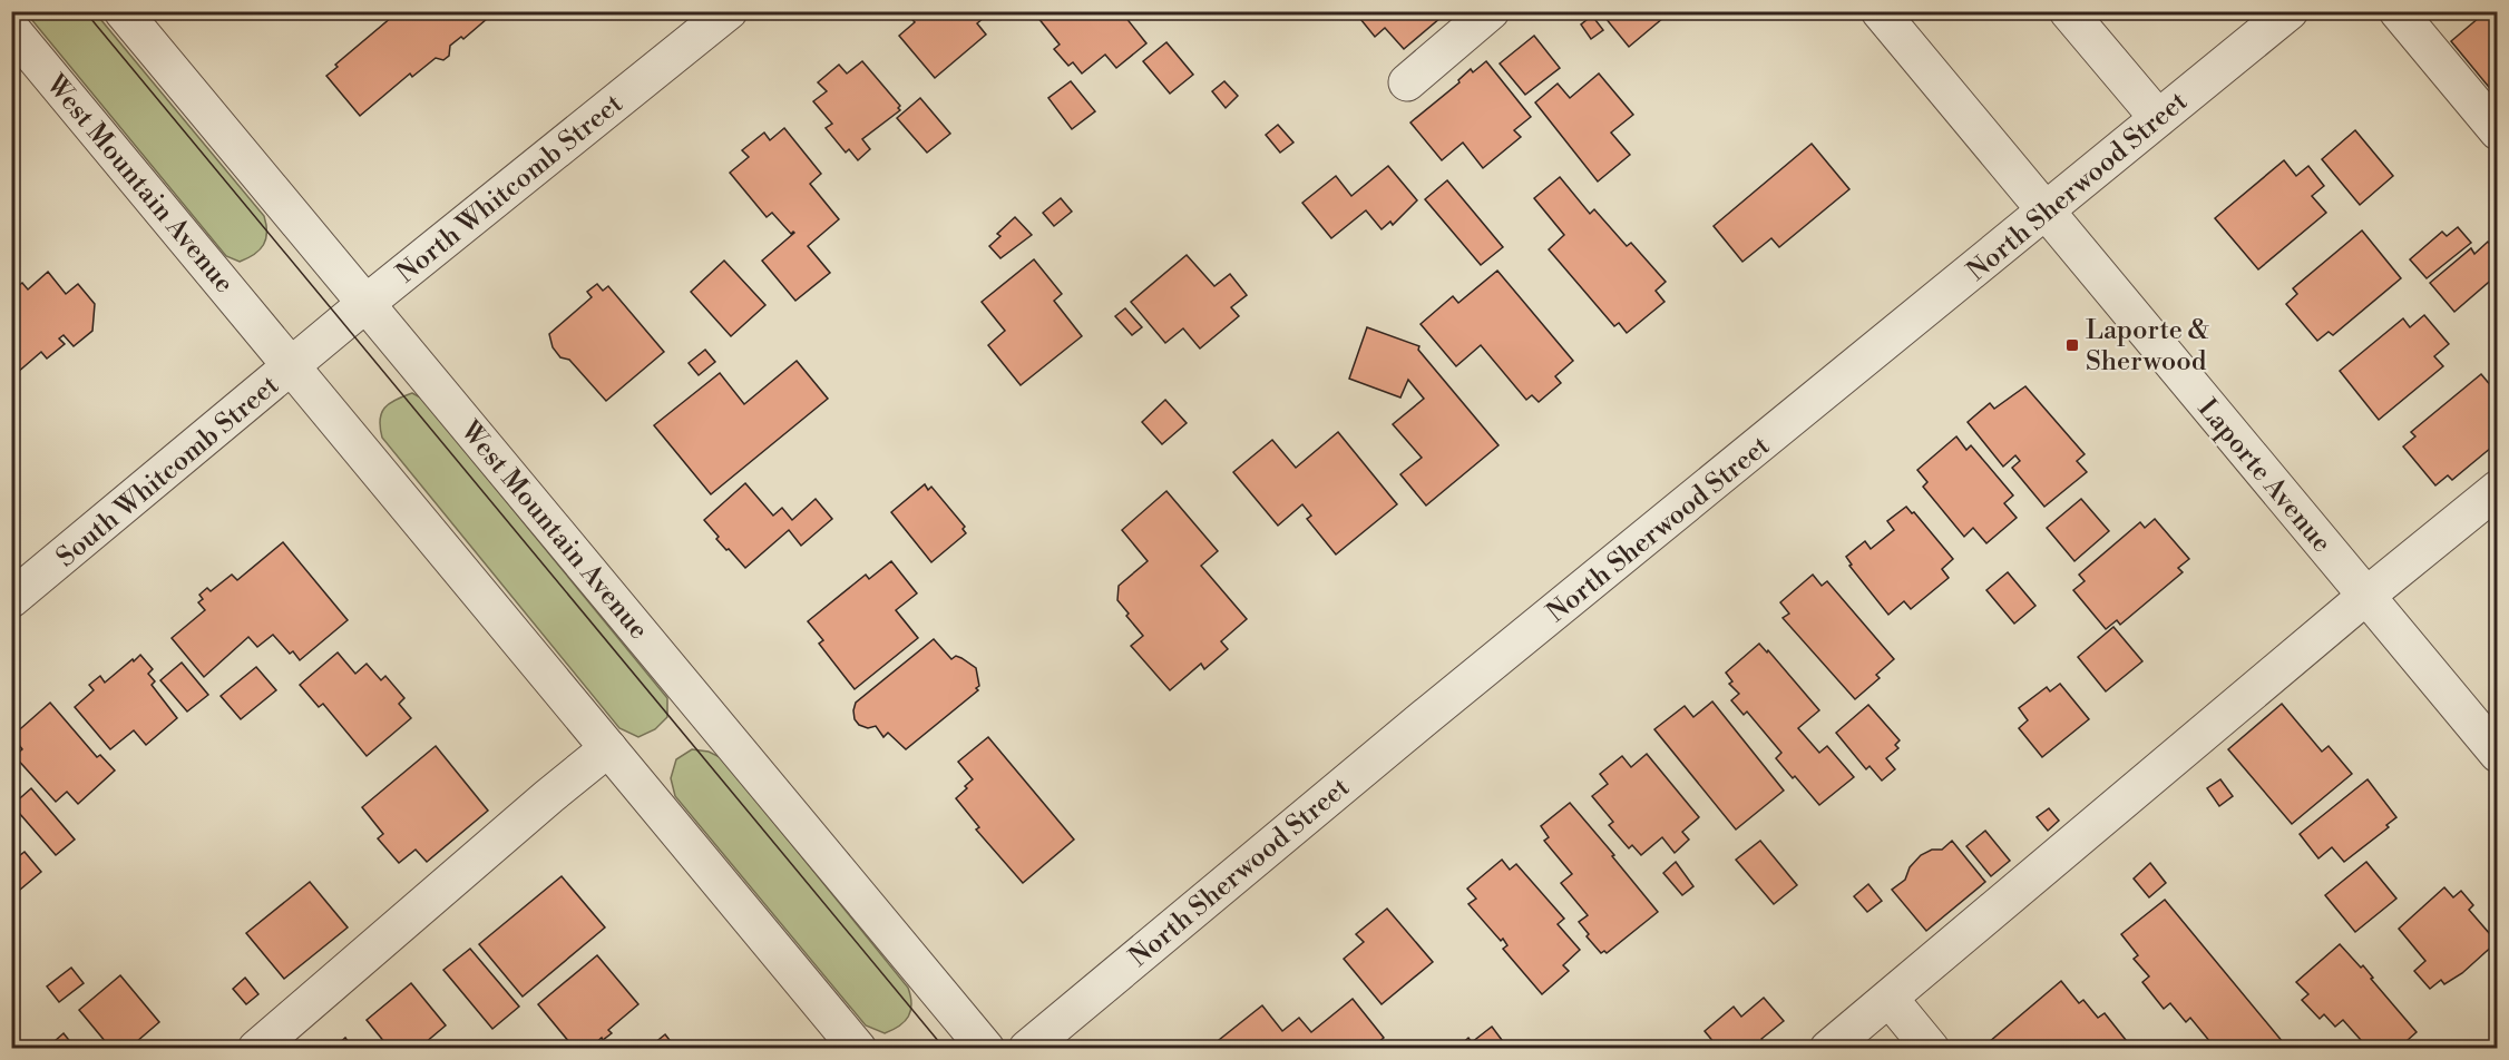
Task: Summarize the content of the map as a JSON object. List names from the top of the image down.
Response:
{
  "streets": {
    "street": [
      "West Mountain Avenue",
      "North Sherwood Street",
      "North Whitcomb Street",
      "South Whitcomb Street",
      "Laporte Avenue"
    ]
  },
  "crossings": [
    ["West Mountain Avenue", "North Whitcomb Street"],
    ["West Mountain Avenue", "South Whitcomb Street"],
    ["North Sherwood Street", "Laporte Avenue"],
    ["North Whitcomb Street", "South Whitcomb Street"]
  ],
  "places": {
    "transit": ["Laporte & Sherwood"]
  }
}
